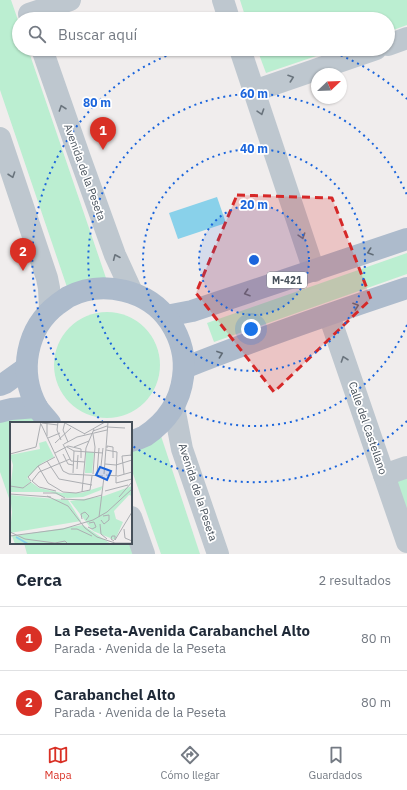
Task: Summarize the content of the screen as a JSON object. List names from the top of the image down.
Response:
{
  "streets": {
    "main road": ["M-421"],
    "street": ["Avenida de la Peseta", "Calle del Castellano"]
  },
  "one_way": ["Calle del Castellano"],
  "north": "top right",
  "page": {
    "search": "Buscar aquí",
    "pins": ["1", "2"],
    "heading": ["Cerca", "2 resultados"],
    "list": [
      {
        "mark": "1",
        "name": "La Peseta-Avenida Carabanchel Alto",
        "note": "Parada · Avenida de la Peseta",
        "value": "80 m"
      },
      {
        "mark": "2",
        "name": "Carabanchel Alto",
        "note": "Parada · Avenida de la Peseta",
        "value": "80 m"
      }
    ],
    "nav": ["Mapa", "Cómo llegar", "Guardados"]
  },
  "rings": [
    "60 m",
    "80 m",
    "40 m",
    "20 m"
  ]
}
